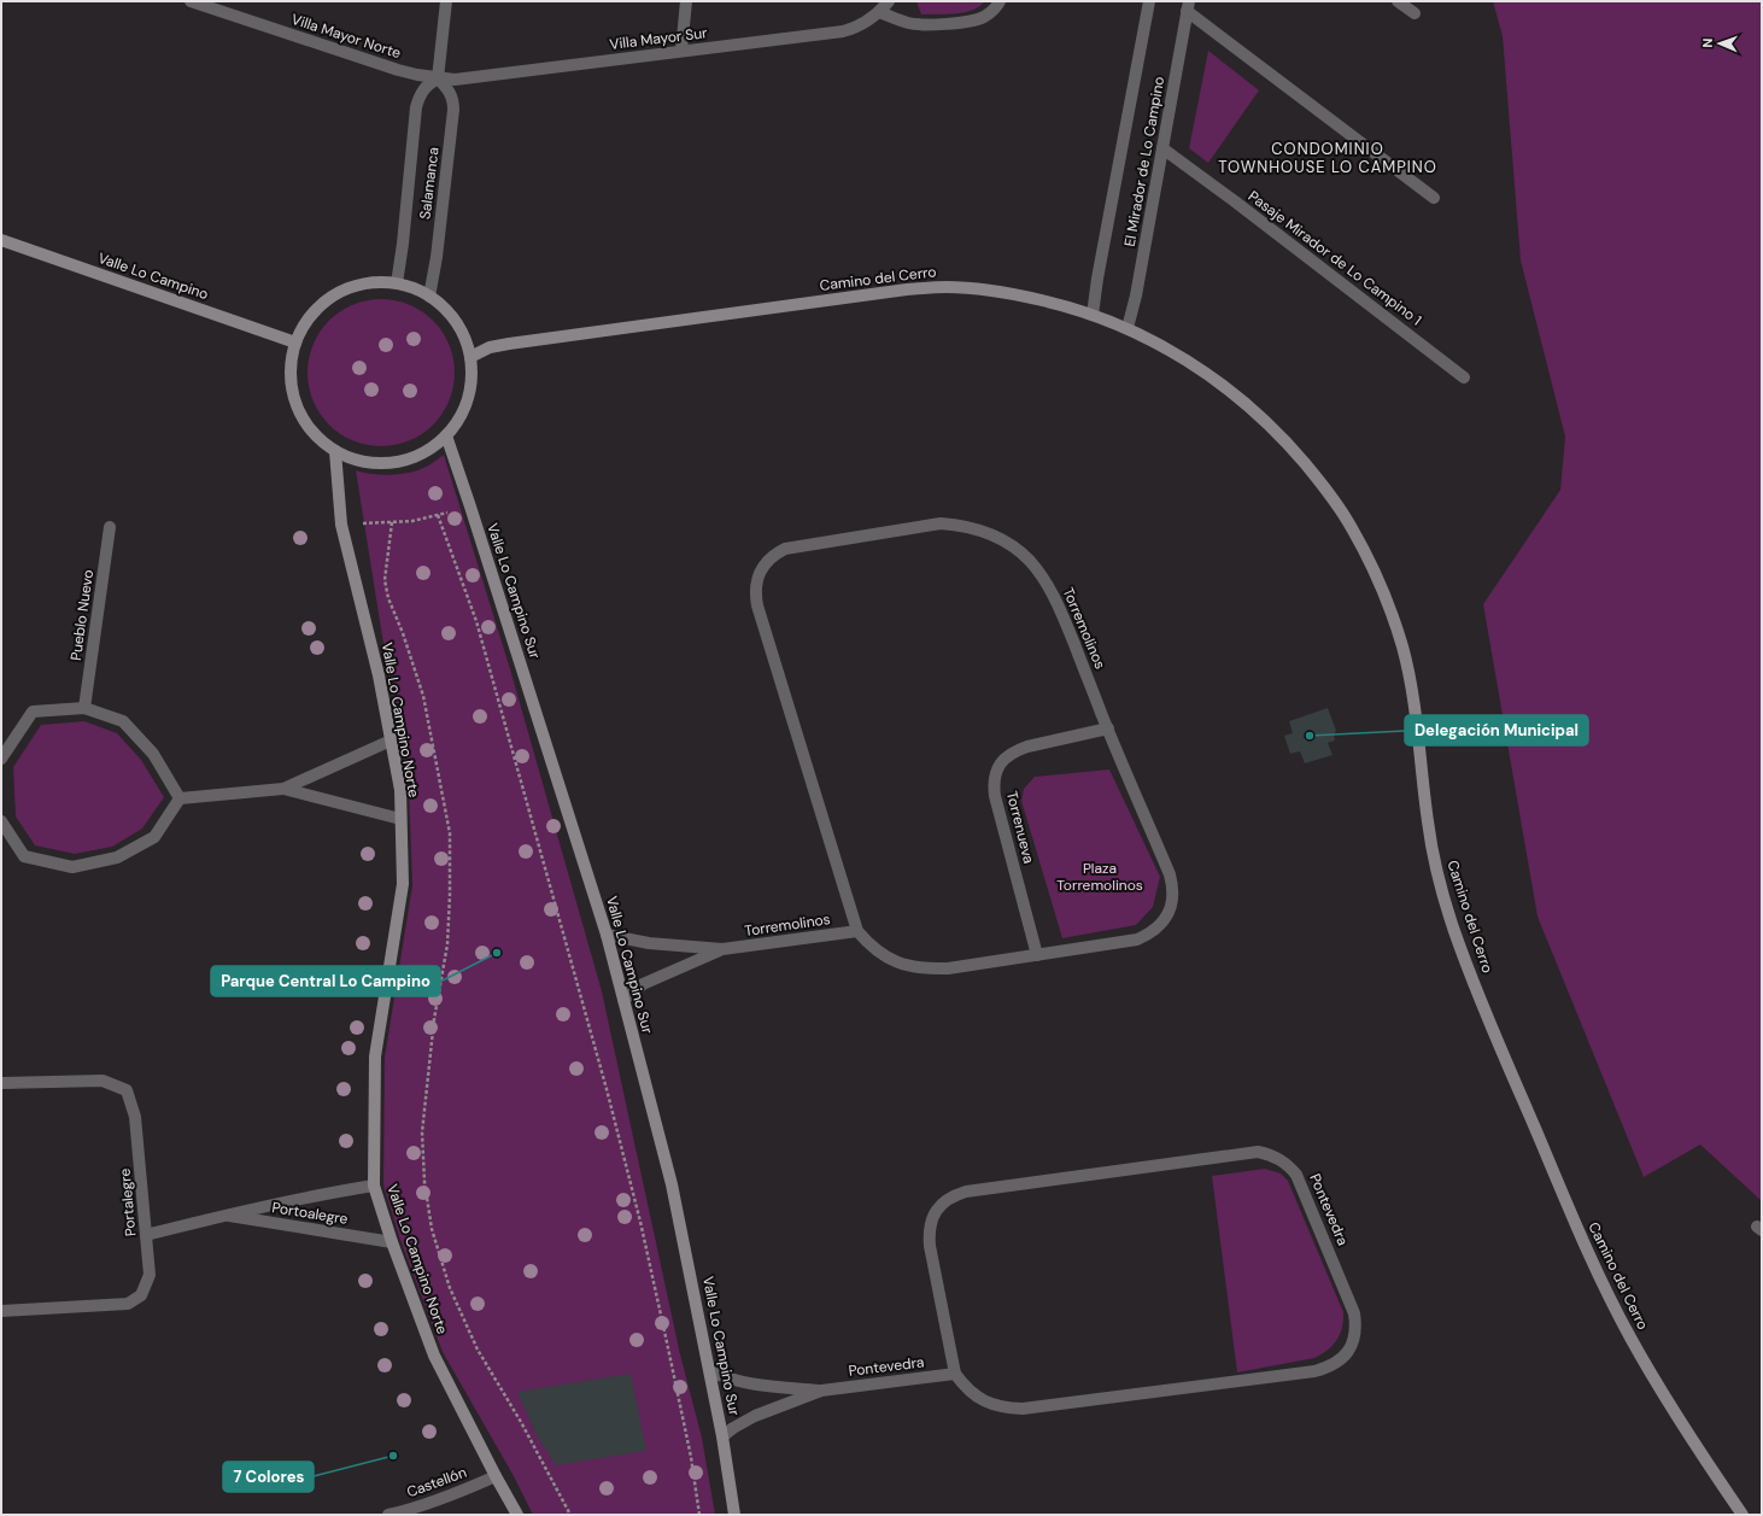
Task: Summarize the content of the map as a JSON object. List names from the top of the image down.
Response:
{
  "streets": {
    "street": [
      "Villa Mayor Norte",
      "Villa Mayor Sur",
      "El Mirador de Lo Campino",
      "Salamanca",
      "Pasaje Mirador de Lo Campino 1",
      "Valle Lo Campino",
      "Camino del Cerro",
      "Valle Lo Campino Sur",
      "Pueblo Nuevo",
      "Torremolinos",
      "Valle Lo Campino Norte",
      "Torrenueva",
      "Portalegre",
      "Pontevedra",
      "Portoalegre",
      "Castellón"
    ]
  },
  "crossings": [
    ["Villa Mayor Norte", "Villa Mayor Sur"],
    ["Villa Mayor Norte", "Salamanca"],
    ["Villa Mayor Sur", "Salamanca"],
    ["El Mirador de Lo Campino", "Pasaje Mirador de Lo Campino 1"],
    ["El Mirador de Lo Campino", "Camino del Cerro"],
    ["Valle Lo Campino Sur", "Torremolinos"],
    ["Valle Lo Campino Sur", "Pontevedra"],
    ["Torremolinos", "Torrenueva"],
    ["Valle Lo Campino Norte", "Portoalegre"],
    ["Valle Lo Campino Norte", "Castellón"],
    ["Portalegre", "Portoalegre"]
  ],
  "districts": ["CONDOMINIO TOWNHOUSE LO CAMPINO"],
  "parks": ["Plaza Torremolinos"],
  "places": ["Delegación Municipal", "Parque Central Lo Campino", "7 Colores"],
  "north": "left"
}
